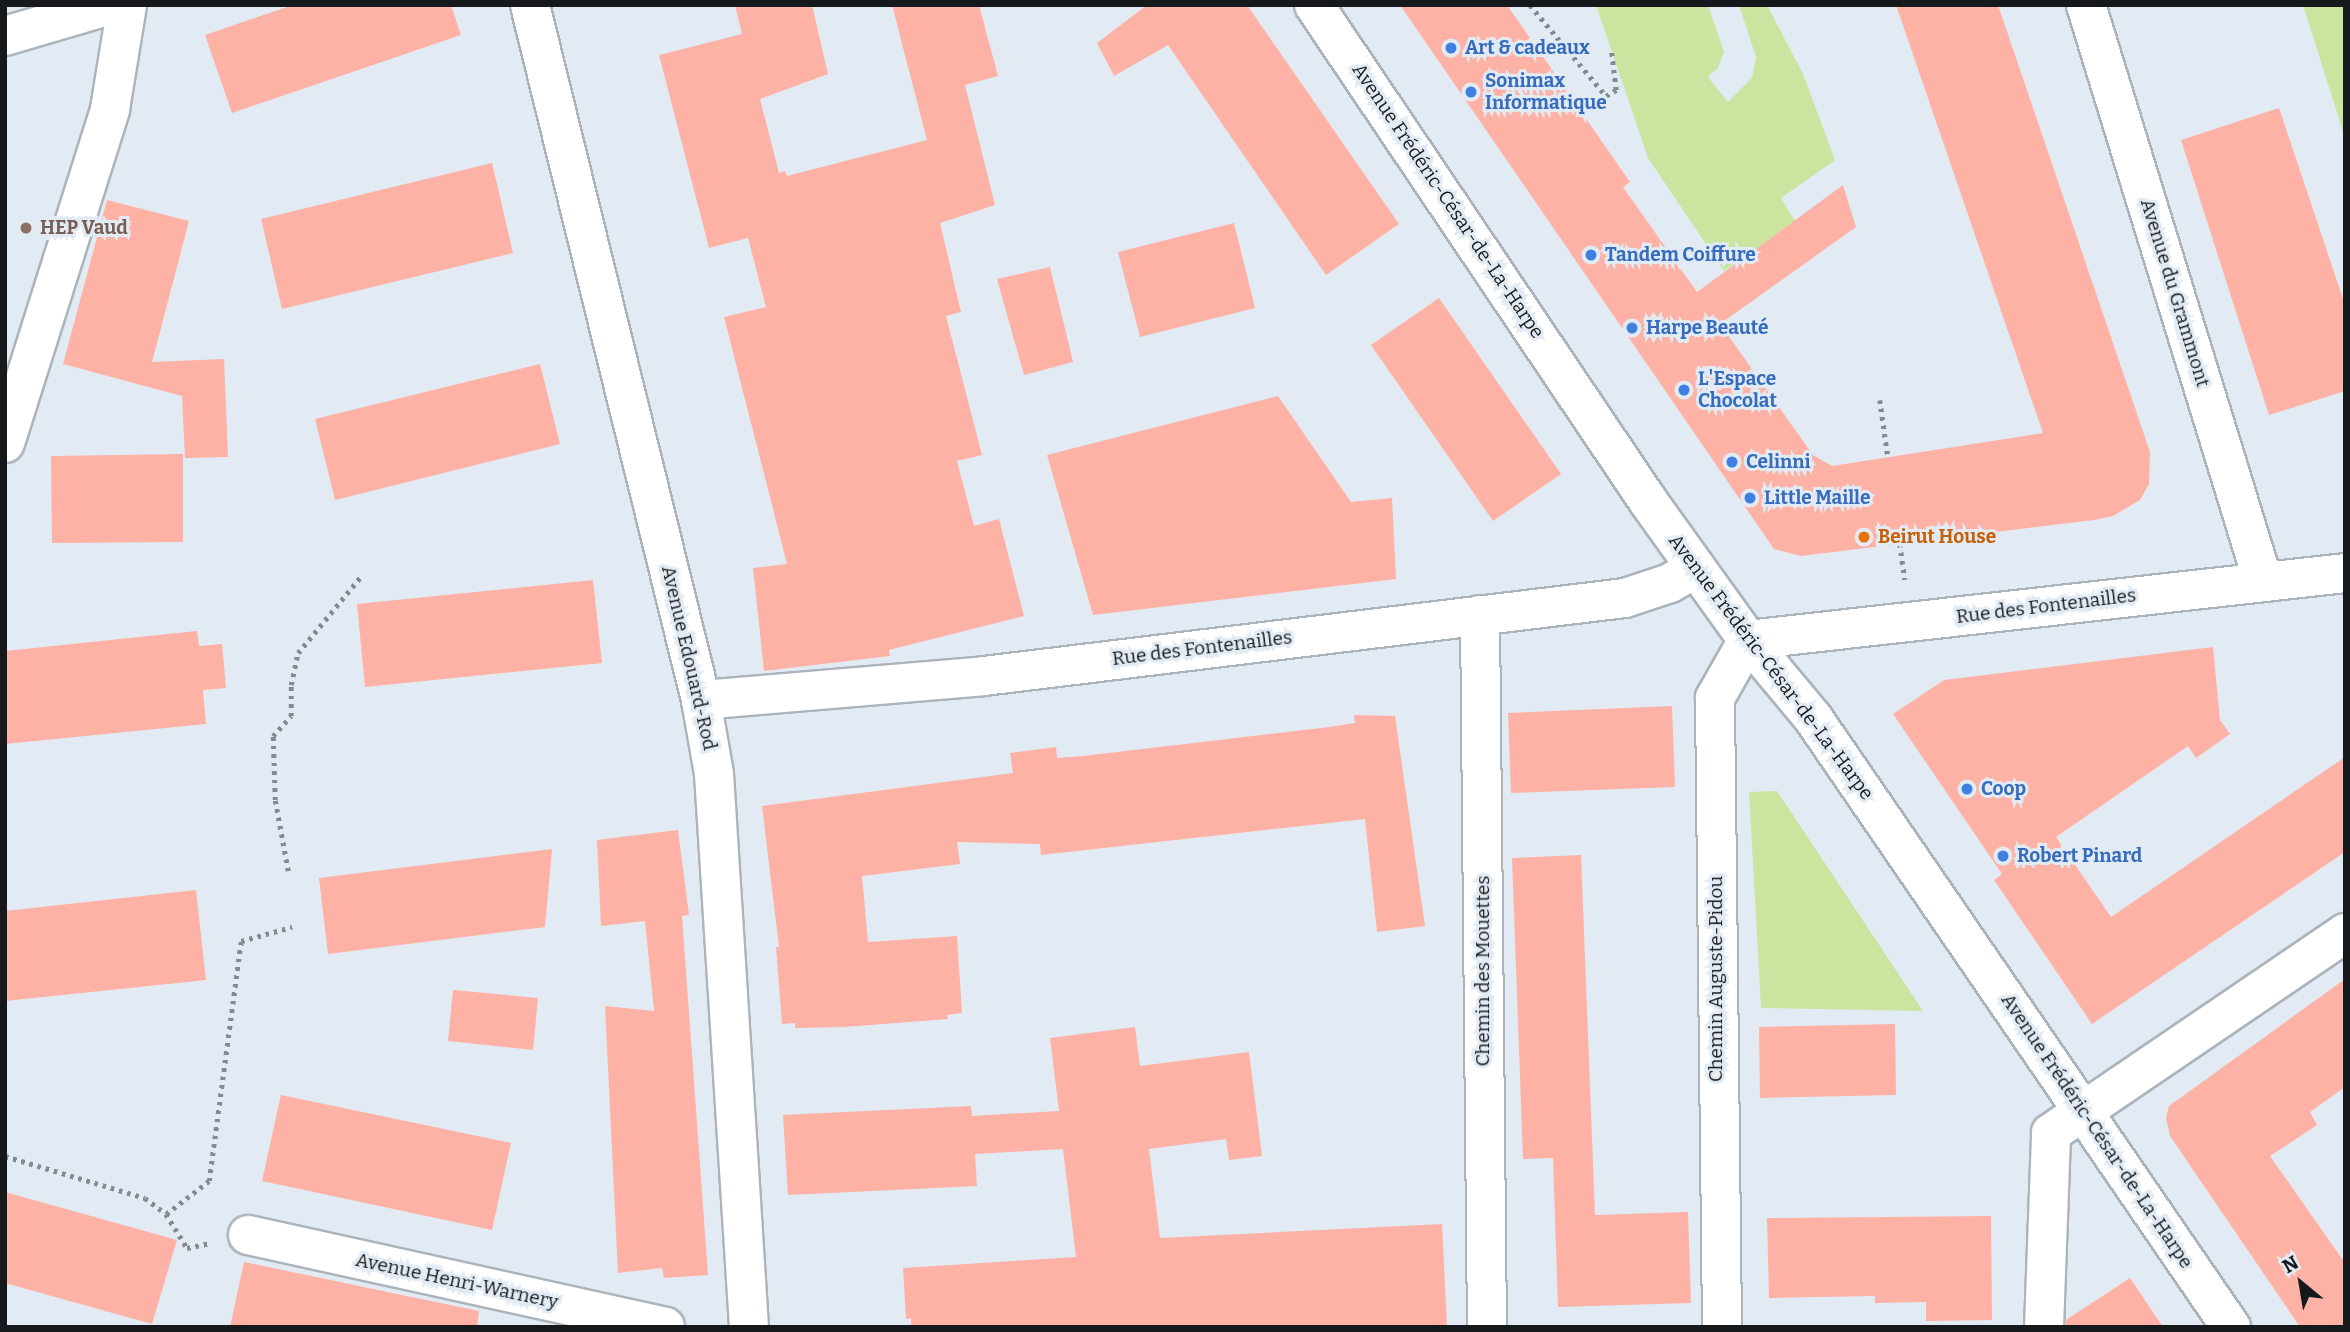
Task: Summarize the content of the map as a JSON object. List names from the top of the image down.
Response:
{
  "streets": {
    "street": [
      "Avenue Frédéric-César-de-La-Harpe",
      "Avenue du Grammont",
      "Rue des Fontenailles",
      "Avenue Edouard-Rod",
      "Chemin des Mouettes",
      "Chemin Auguste-Pidou",
      "Avenue Henri-Warnery"
    ]
  },
  "crossings": [
    ["Avenue Frédéric-César-de-La-Harpe", "Rue des Fontenailles"],
    ["Avenue Frédéric-César-de-La-Harpe", "Chemin Auguste-Pidou"],
    ["Avenue du Grammont", "Rue des Fontenailles"],
    ["Rue des Fontenailles", "Avenue Edouard-Rod"],
    ["Rue des Fontenailles", "Chemin des Mouettes"],
    ["Rue des Fontenailles", "Chemin Auguste-Pidou"]
  ],
  "places": [
    "Art & cadeaux",
    "Sonimax Informatique",
    "HEP Vaud",
    "Tandem Coiffure",
    "Harpe Beauté",
    "L'Espace Chocolat",
    "Celinni",
    "Little Maille",
    "Beirut House",
    "Coop",
    "Robert Pinard"
  ],
  "north": "top left"
}
